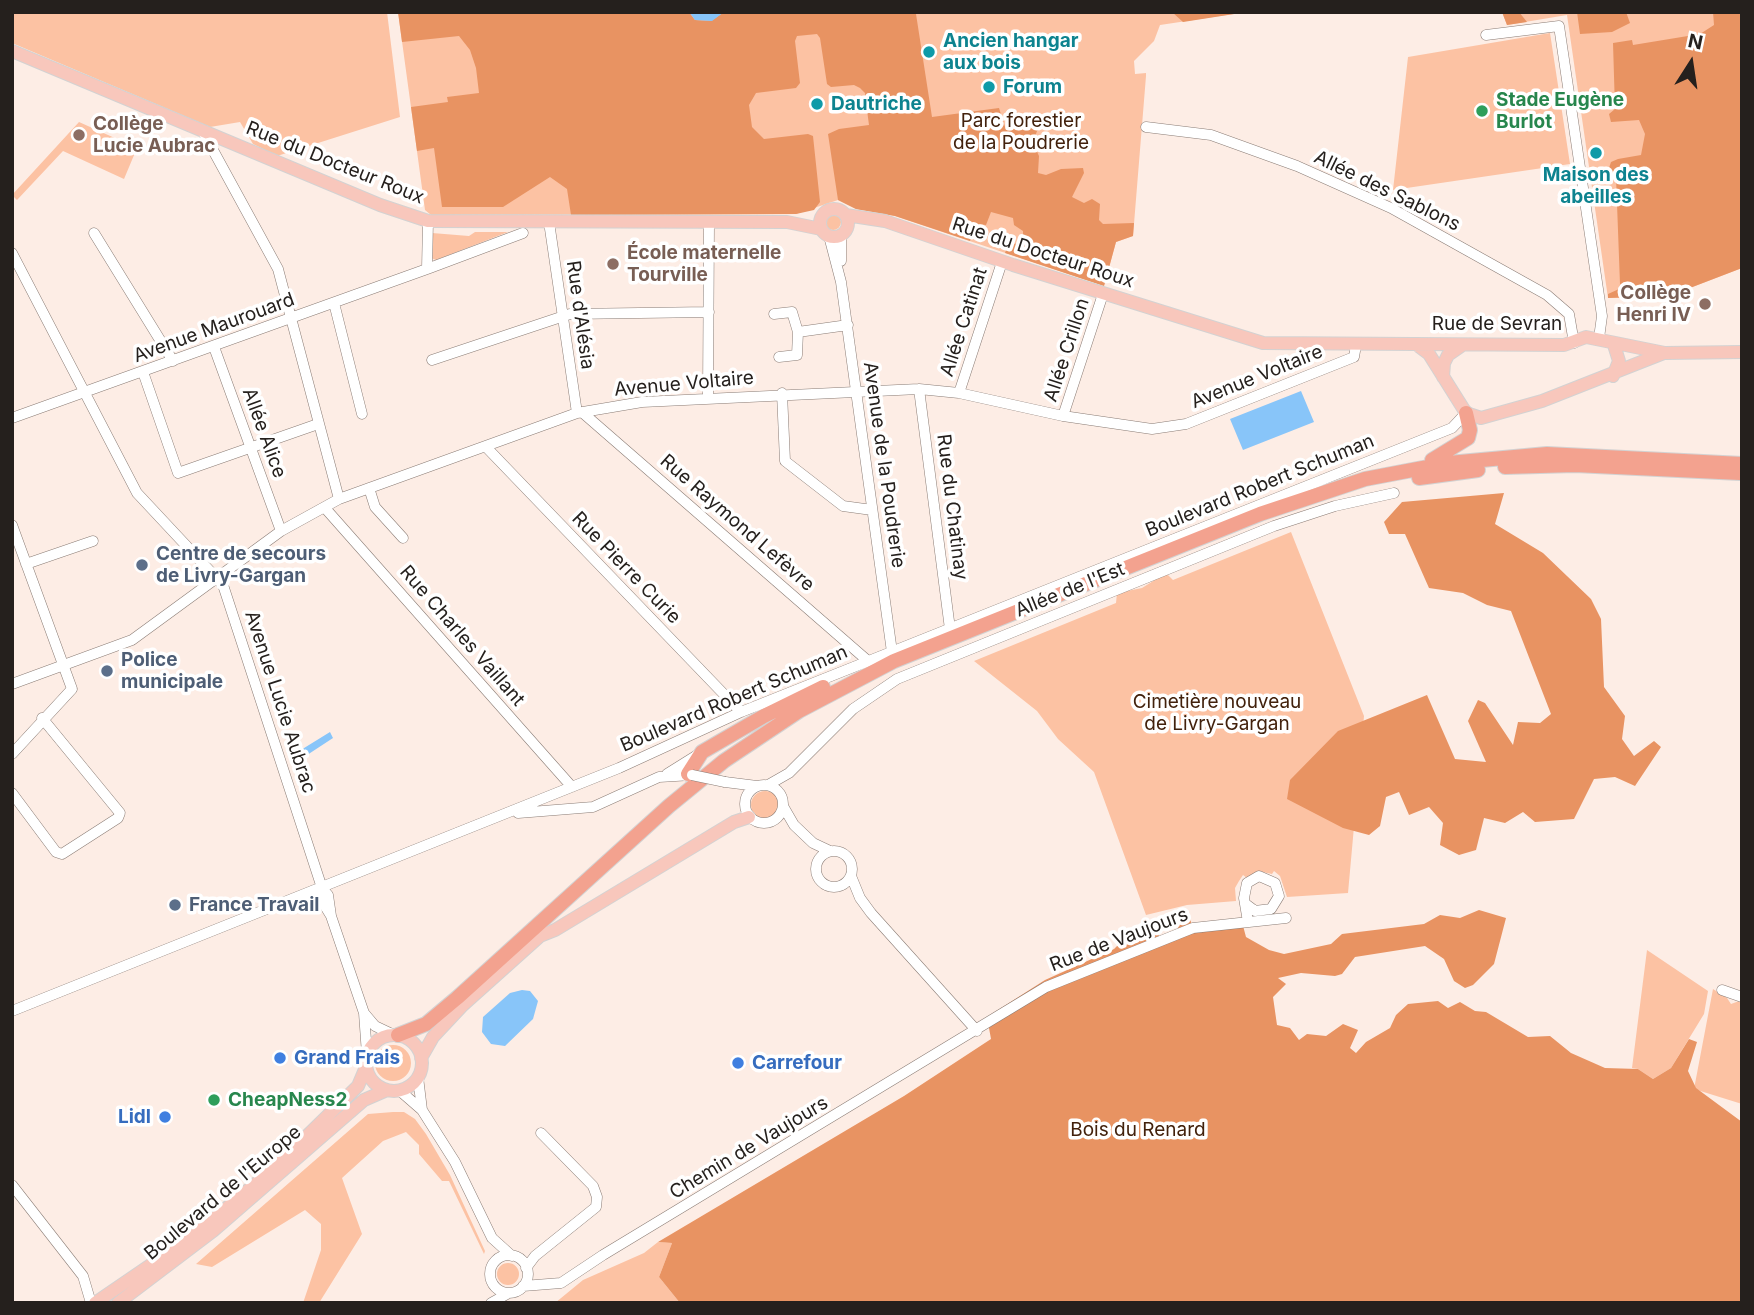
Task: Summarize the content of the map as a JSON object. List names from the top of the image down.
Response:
{
  "streets": {
    "main road": ["Rue du Docteur Roux", "Rue de Sevran", "Boulevard de l'Europe"],
    "street": [
      "Allée des Sablons",
      "Rue d'Alésia",
      "Allée Catinat",
      "Avenue Maurouard",
      "Allée Crillon",
      "Avenue Voltaire",
      "Allée Alice",
      "Avenue de la Poudrerie",
      "Boulevard Robert Schuman",
      "Rue du Chatinay",
      "Rue Raymond Lefèvre",
      "Rue Pierre Curie",
      "Allée de l'Est",
      "Rue Charles Vaillant",
      "Avenue Lucie Aubrac",
      "Rue de Vaujours",
      "Chemin de Vaujours"
    ]
  },
  "crossings": [
    ["Rue du Docteur Roux", "Rue d'Alésia"],
    ["Rue du Docteur Roux", "Allée Catinat"],
    ["Rue du Docteur Roux", "Rue de Sevran"],
    ["Rue du Docteur Roux", "Allée Crillon"],
    ["Rue du Docteur Roux", "Avenue Voltaire"],
    ["Rue du Docteur Roux", "Avenue de la Poudrerie"],
    ["Allée des Sablons", "Rue de Sevran"],
    ["Rue d'Alésia", "Avenue Voltaire"],
    ["Rue d'Alésia", "Rue Raymond Lefèvre"],
    ["Allée Catinat", "Avenue Voltaire"],
    ["Rue de Sevran", "Avenue Voltaire"],
    ["Avenue Maurouard", "Allée Alice"],
    ["Avenue Maurouard", "Avenue Lucie Aubrac"],
    ["Allée Crillon", "Avenue Voltaire"],
    ["Avenue Voltaire", "Allée Alice"],
    ["Avenue Voltaire", "Avenue de la Poudrerie"],
    ["Avenue Voltaire", "Rue du Chatinay"],
    ["Avenue Voltaire", "Rue Raymond Lefèvre"],
    ["Avenue Voltaire", "Rue Pierre Curie"],
    ["Avenue Voltaire", "Rue Charles Vaillant"],
    ["Avenue Voltaire", "Avenue Lucie Aubrac"],
    ["Avenue de la Poudrerie", "Boulevard Robert Schuman"],
    ["Boulevard Robert Schuman", "Rue du Chatinay"],
    ["Boulevard Robert Schuman", "Rue Raymond Lefèvre"],
    ["Boulevard Robert Schuman", "Rue Pierre Curie"],
    ["Boulevard Robert Schuman", "Rue Charles Vaillant"],
    ["Boulevard Robert Schuman", "Avenue Lucie Aubrac"],
    ["Avenue Lucie Aubrac", "Boulevard de l'Europe"],
    ["Rue de Vaujours", "Chemin de Vaujours"]
  ],
  "parks": ["Parc forestier de la Poudrerie", "Cimetière nouveau de Livry-Gargan", "Bois du Renard"],
  "places": [
    "Ancien hangar aux bois",
    "Forum",
    "Dautriche",
    "Stade Eugène Burlot",
    "Collège Lucie Aubrac",
    "Maison des abeilles",
    "École maternelle Tourville",
    "Collège Henri IV",
    "Centre de secours de Livry-Gargan",
    "Police municipale",
    "France Travail",
    "Grand Frais",
    "Carrefour",
    "CheapNess2",
    "Lidl"
  ],
  "north": "top"
}
